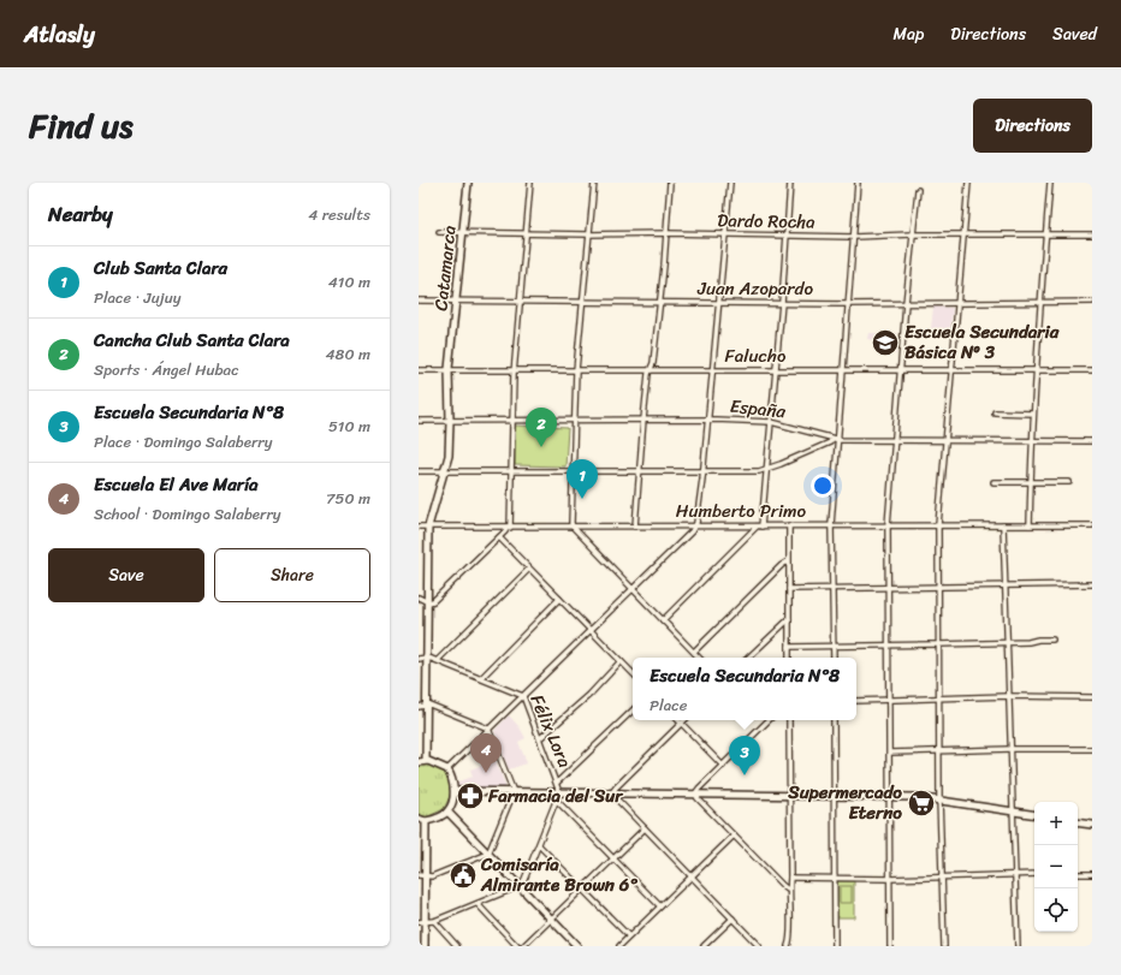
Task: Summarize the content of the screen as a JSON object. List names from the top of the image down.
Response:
{
  "streets": {
    "street": [
      "Dardo Rocha",
      "Catamarca",
      "Juan Azopardo",
      "Falucho",
      "España",
      "Humberto Primo",
      "Félix Lora"
    ]
  },
  "crossings": [
    ["Dardo Rocha", "Catamarca"],
    ["Catamarca", "Juan Azopardo"],
    ["Catamarca", "Falucho"],
    ["Catamarca", "España"],
    ["Catamarca", "Humberto Primo"],
    ["Catamarca", "Félix Lora"]
  ],
  "places": {
    "school or university": ["Escuela Secundaria Básica Nº 3"],
    "pharmacy": ["Farmacia del Sur"],
    "supermarket": ["Supermercado Eterno"],
    "public building": ["Comisaría Almirante Brown 6°"]
  },
  "page": {
    "header": "Atlasly",
    "nav": ["Map", "Directions", "Saved"],
    "title": "Find us",
    "buttons": [
      "Directions",
      ["Save", "Share"]
    ],
    "heading": ["Nearby", "4 results"],
    "list": [
      {
        "mark": "1",
        "name": "Club Santa Clara",
        "note": "Place · Jujuy",
        "value": "410 m"
      },
      {
        "mark": "2",
        "name": "Cancha Club Santa Clara",
        "note": "Sports · Ángel Hubac",
        "value": "480 m"
      },
      {
        "mark": "3",
        "name": "Escuela Secundaria N°8",
        "note": "Place · Domingo Salaberry",
        "value": "510 m"
      },
      {
        "mark": "4",
        "name": "Escuela El Ave María",
        "note": "School · Domingo Salaberry",
        "value": "750 m"
      }
    ],
    "pins": [
      "2",
      "1",
      "4",
      "3"
    ],
    "popup": ["Escuela Secundaria N°8", "Place"],
    "map_buttons": ["+", "−"]
  }
}
